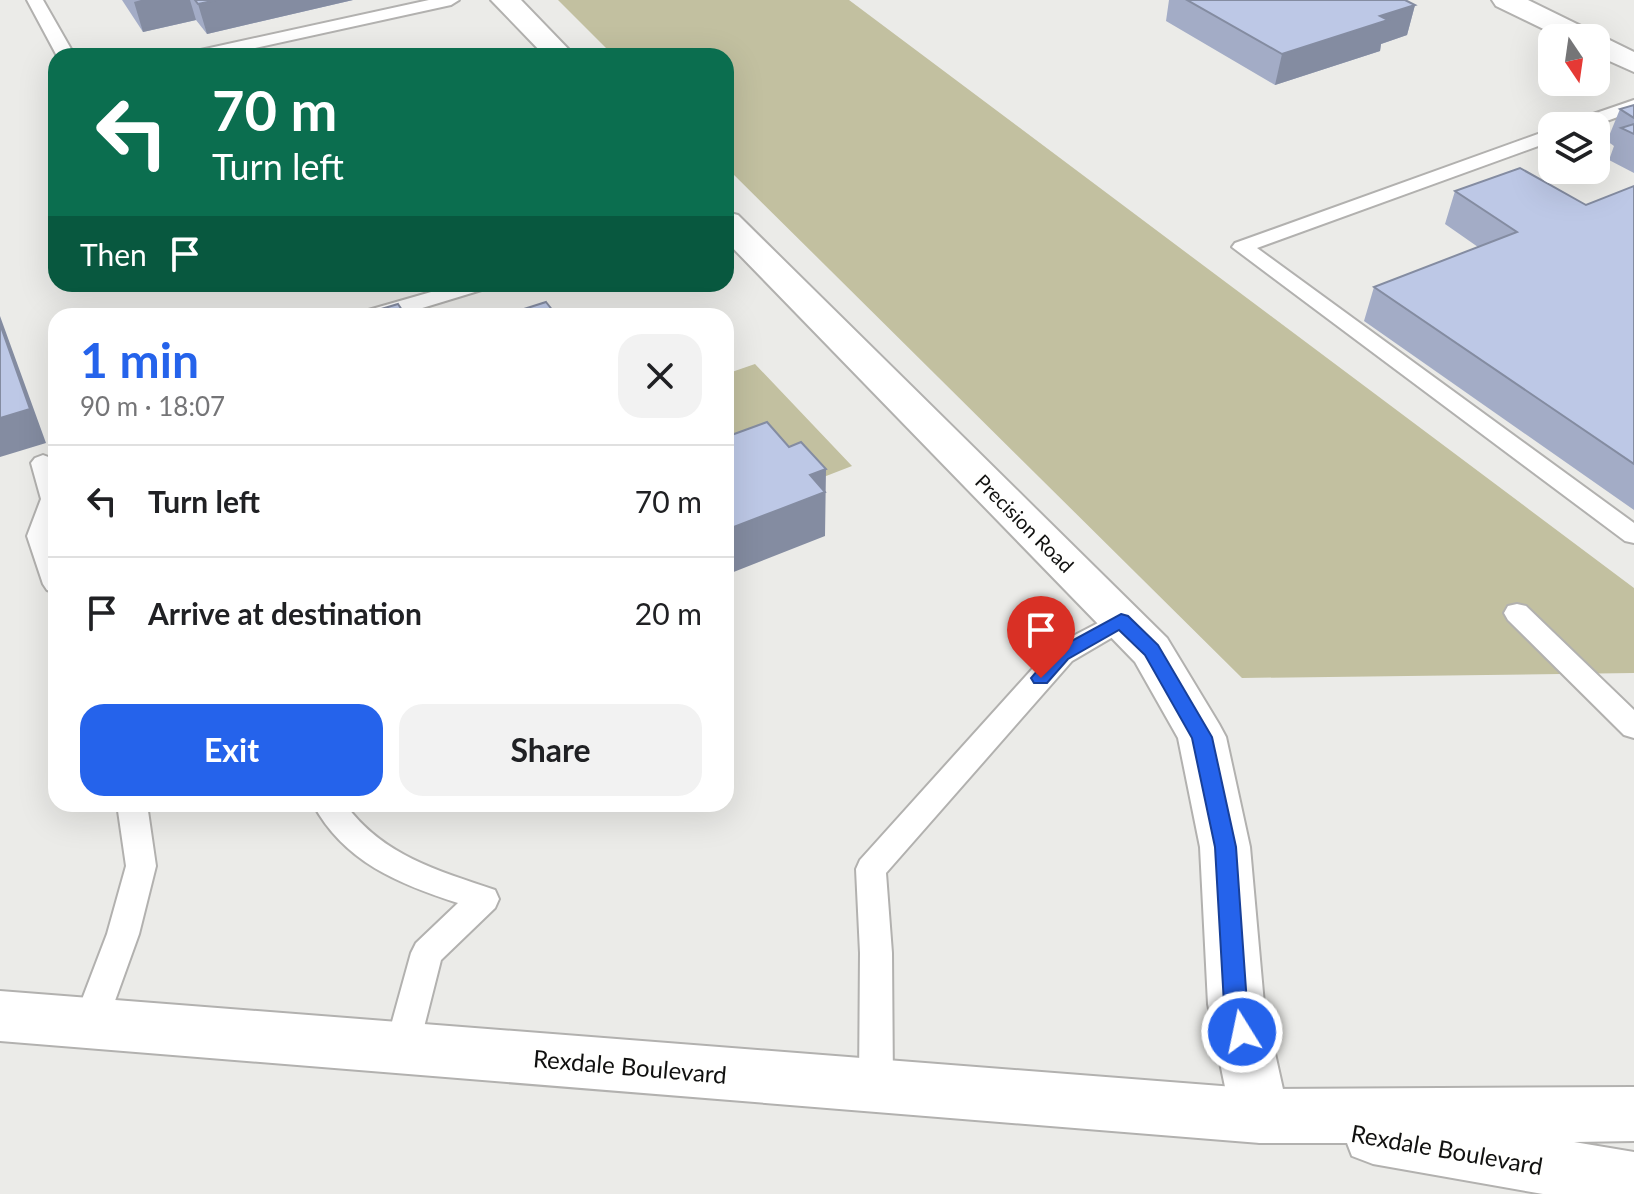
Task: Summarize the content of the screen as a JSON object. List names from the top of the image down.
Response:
{
  "streets": {
    "street": ["Precision Road", "Rexdale Boulevard"]
  },
  "crossings": [
    ["Precision Road", "Rexdale Boulevard"]
  ],
  "north": "bottom",
  "page": {
    "turn": ["70 m", "Turn left"],
    "then": "Then",
    "heading": ["1 min", "90 m · 18:07"],
    "list": [
      {
        "name": "Turn left",
        "value": "70 m"
      },
      {
        "name": "Arrive at destination",
        "value": "20 m"
      }
    ],
    "buttons": ["Exit", "Share"]
  }
}
